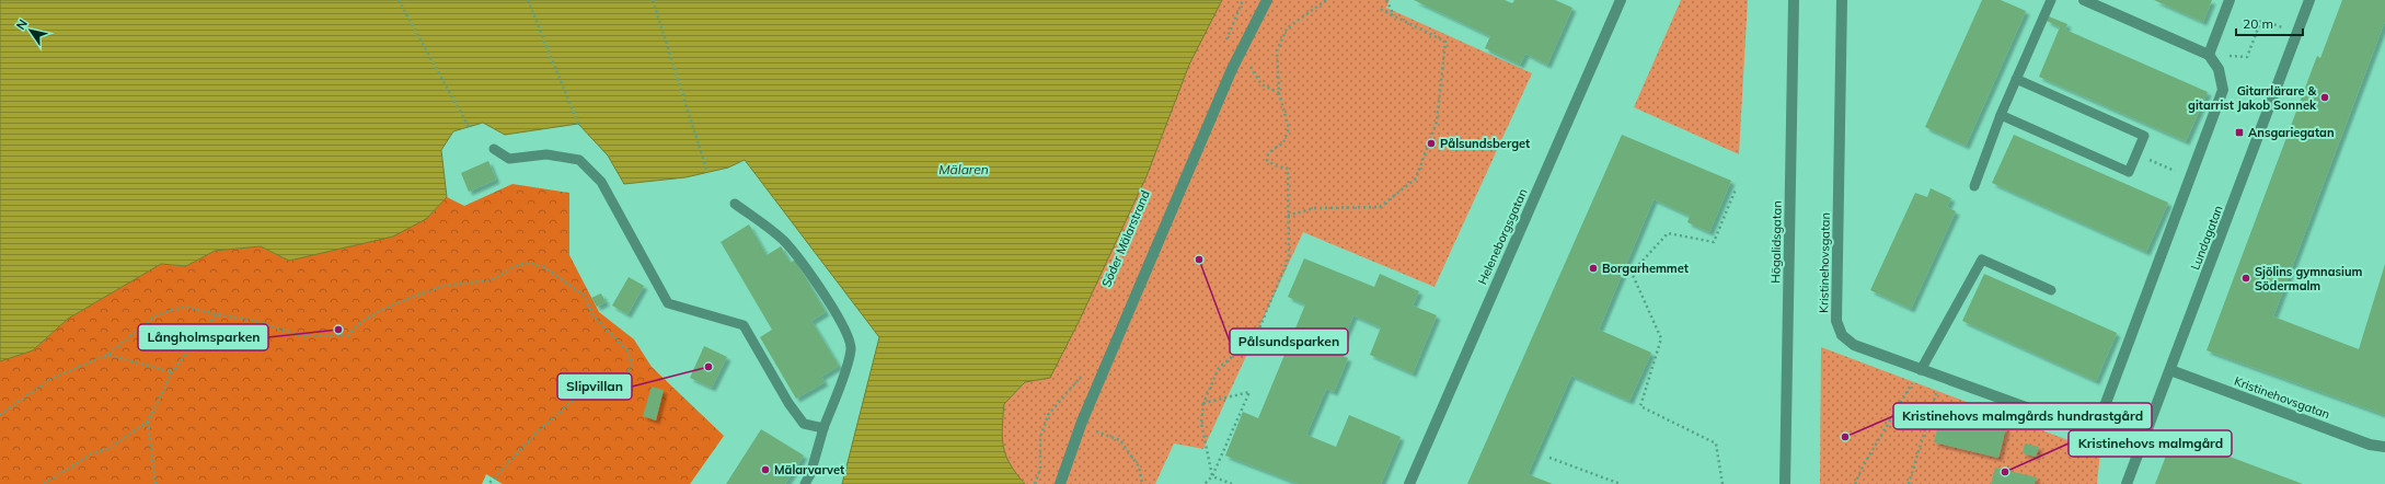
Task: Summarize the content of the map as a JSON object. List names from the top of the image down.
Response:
{
  "streets": {
    "street": [
      "Heleneborgsgatan",
      "Lundagatan",
      "Högalidsgatan",
      "Kristinehovsgatan"
    ]
  },
  "crossings": [
    ["Lundagatan", "Kristinehovsgatan"]
  ],
  "water": ["Mälaren"],
  "places": {
    "other": [
      "Gitarrlärare & gitarrist Jakob Sonnek",
      "Pålsundsberget",
      "Pålsundsparken",
      "Borgarhemmet",
      "Sjölins gymnasium Södermalm",
      "Långholmsparken",
      "Slipvillan",
      "Kristinehovs malmgårds hundrastgård",
      "Mälarvarvet",
      "Kristinehovs malmgård"
    ],
    "transit": ["Ansgariegatan"]
  },
  "scale_bar": "20 m",
  "north": "top left"
}
